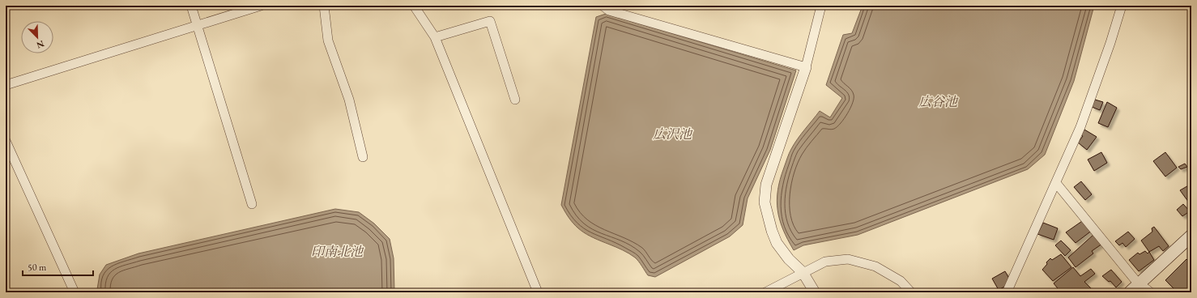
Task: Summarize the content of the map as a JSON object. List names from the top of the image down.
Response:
{
  "water": ["広谷池", "広沢池", "印南北池"],
  "scale_bar": "50 m",
  "north": "bottom right"
}
